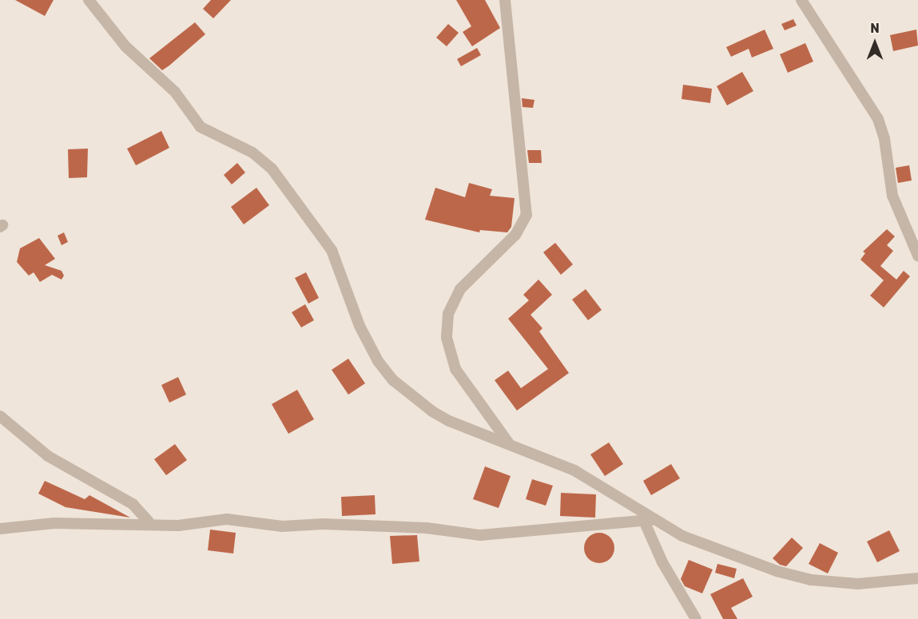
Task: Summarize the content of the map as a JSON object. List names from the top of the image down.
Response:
{
  "north": "top"
}
